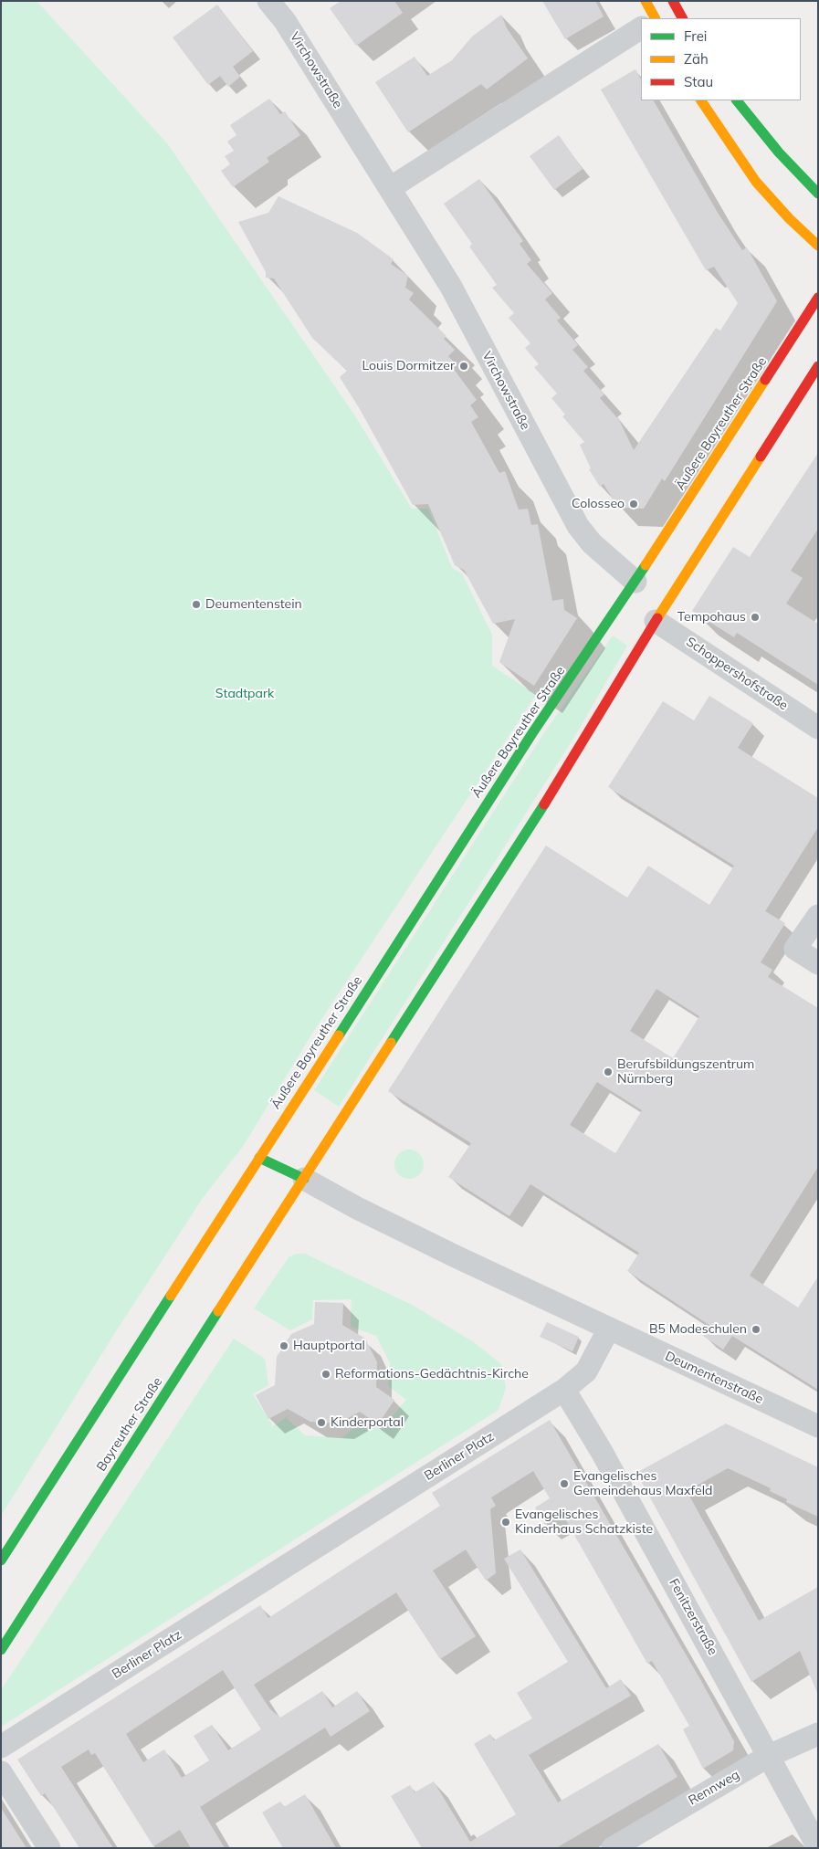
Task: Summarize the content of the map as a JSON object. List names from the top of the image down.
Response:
{
  "streets": {
    "main road": ["Äußere Bayreuther Straße", "Bayreuther Straße"],
    "street": [
      "Virchowstraße",
      "Schoppershofstraße",
      "Deumentenstraße",
      "Berliner Platz",
      "Fenitzerstraße",
      "Rennweg"
    ]
  },
  "crossings": [
    ["Virchowstraße", "Äußere Bayreuther Straße"],
    ["Deumentenstraße", "Berliner Platz"],
    ["Berliner Platz", "Fenitzerstraße"],
    ["Fenitzerstraße", "Rennweg"]
  ],
  "parks": ["Stadtpark"],
  "places": [
    "Louis Dormitzer",
    "Colosseo",
    "Deumentenstein",
    "Tempohaus",
    "Berufsbildungszentrum Nürnberg",
    "B5 Modeschulen",
    "Hauptportal",
    "Reformations-Gedächtnis-Kirche",
    "Kinderportal",
    "Evangelisches Gemeindehaus Maxfeld",
    "Evangelisches Kinderhaus Schatzkiste"
  ],
  "legend": ["Frei", "Zäh", "Stau"]
}
